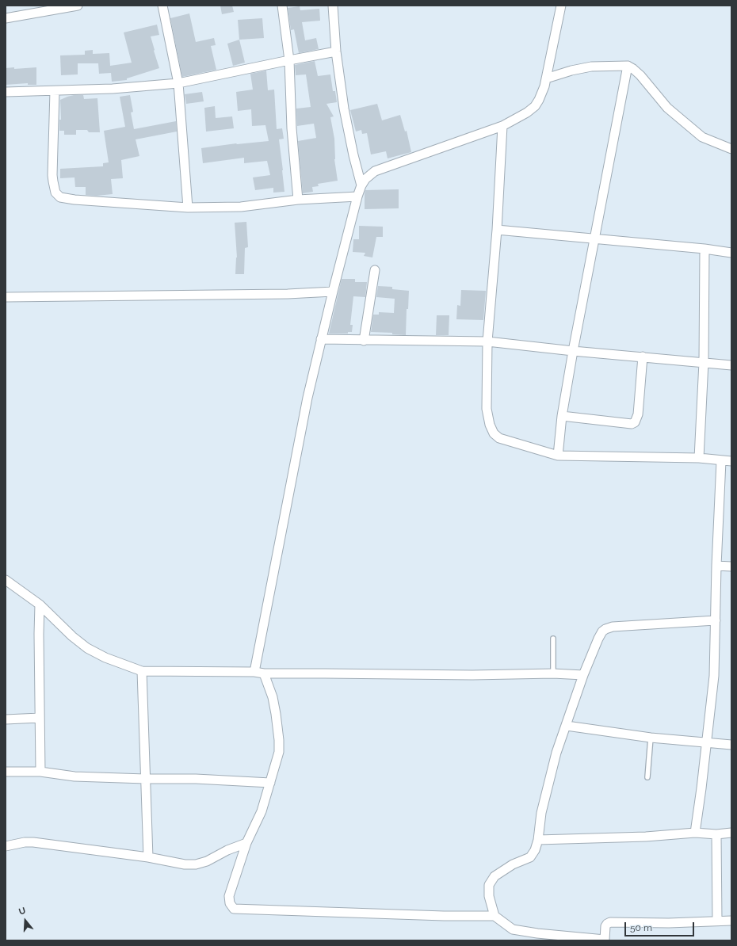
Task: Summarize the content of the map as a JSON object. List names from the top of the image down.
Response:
{
  "scale_bar": "50 m",
  "north": "top"
}
